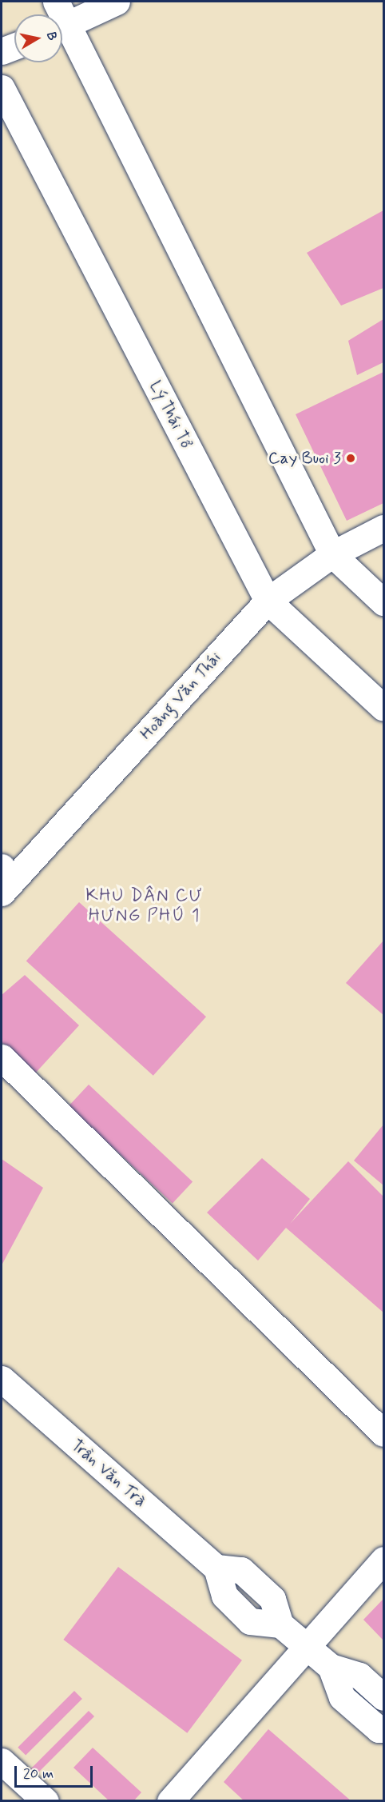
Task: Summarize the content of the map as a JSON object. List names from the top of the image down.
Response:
{
  "streets": {
    "street": ["Lý Thái Tổ", "Hoàng Văn Thái", "Trần Văn Trà"]
  },
  "crossings": [
    ["Lý Thái Tổ", "Hoàng Văn Thái"]
  ],
  "districts": ["KHU DÂN CƯ HƯNG PHÚ 1"],
  "places": ["Cay Buoi 3"],
  "scale_bar": "20 m",
  "north": "right"
}
